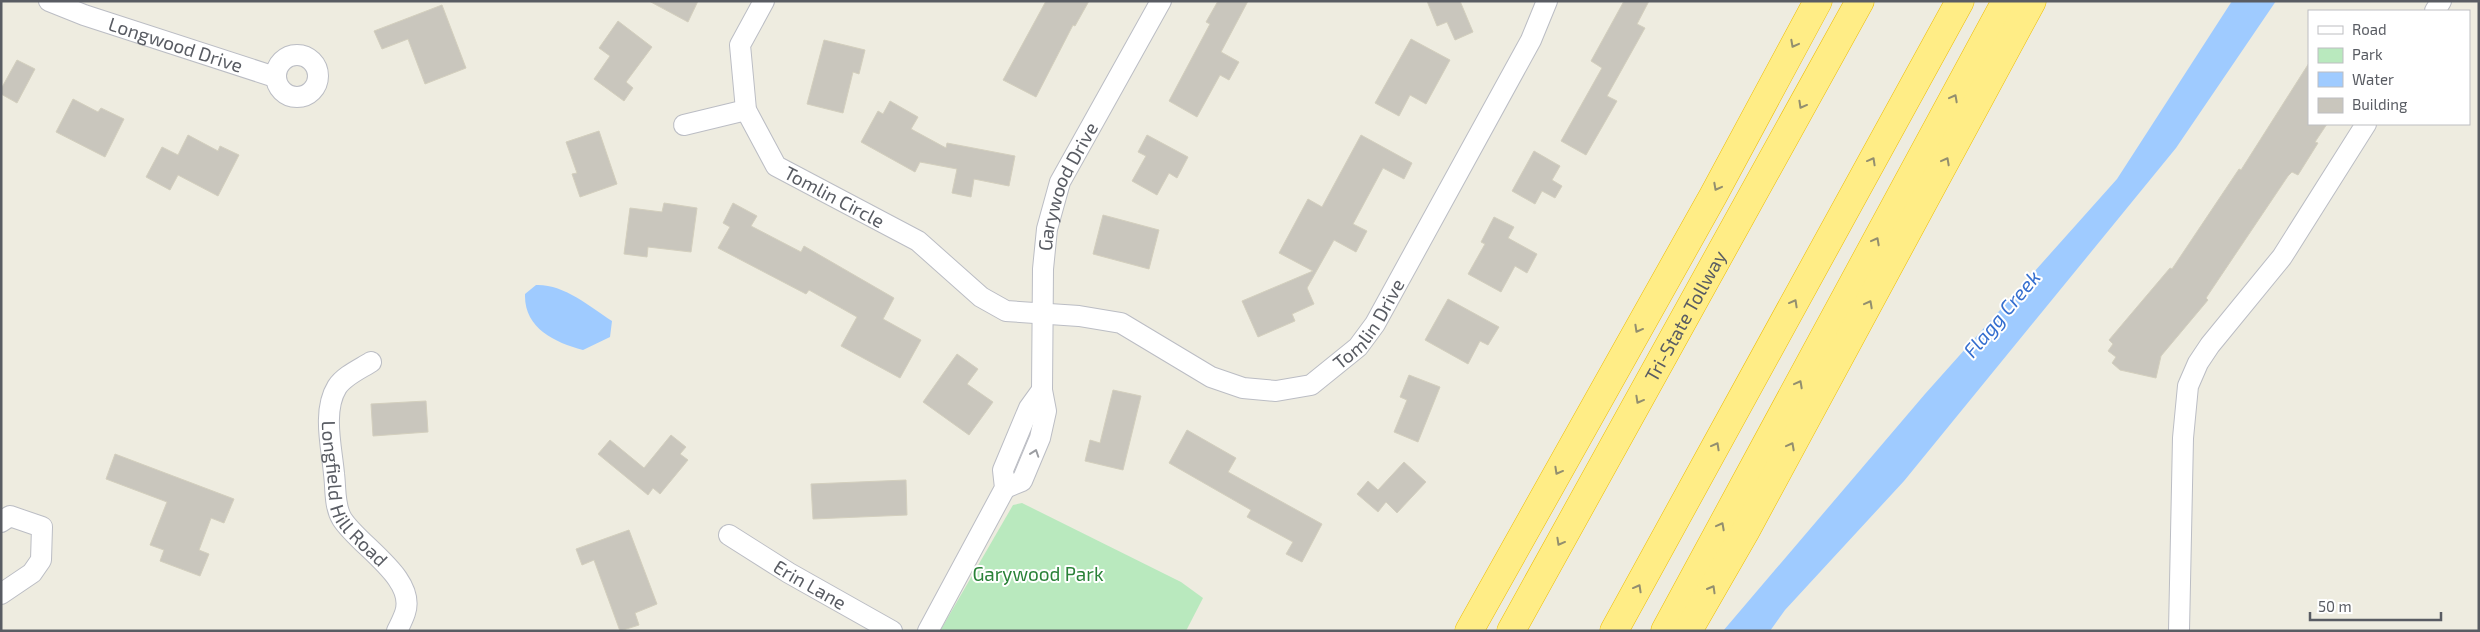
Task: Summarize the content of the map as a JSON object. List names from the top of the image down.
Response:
{
  "streets": {
    "highway": ["Tri-State Tollway"],
    "street": [
      "Longwood Drive",
      "Garywood Drive",
      "Tomlin Circle",
      "Tomlin Drive",
      "Longfield Hill Road",
      "Erin Lane"
    ]
  },
  "crossings": [
    ["Garywood Drive", "Tomlin Circle"],
    ["Garywood Drive", "Tomlin Drive"],
    ["Tomlin Circle", "Tomlin Drive"]
  ],
  "water": ["Flagg Creek"],
  "parks": ["Garywood Park"],
  "legend": [
    "Road",
    "Park",
    "Water",
    "Building"
  ],
  "scale_bar": "50 m"
}
